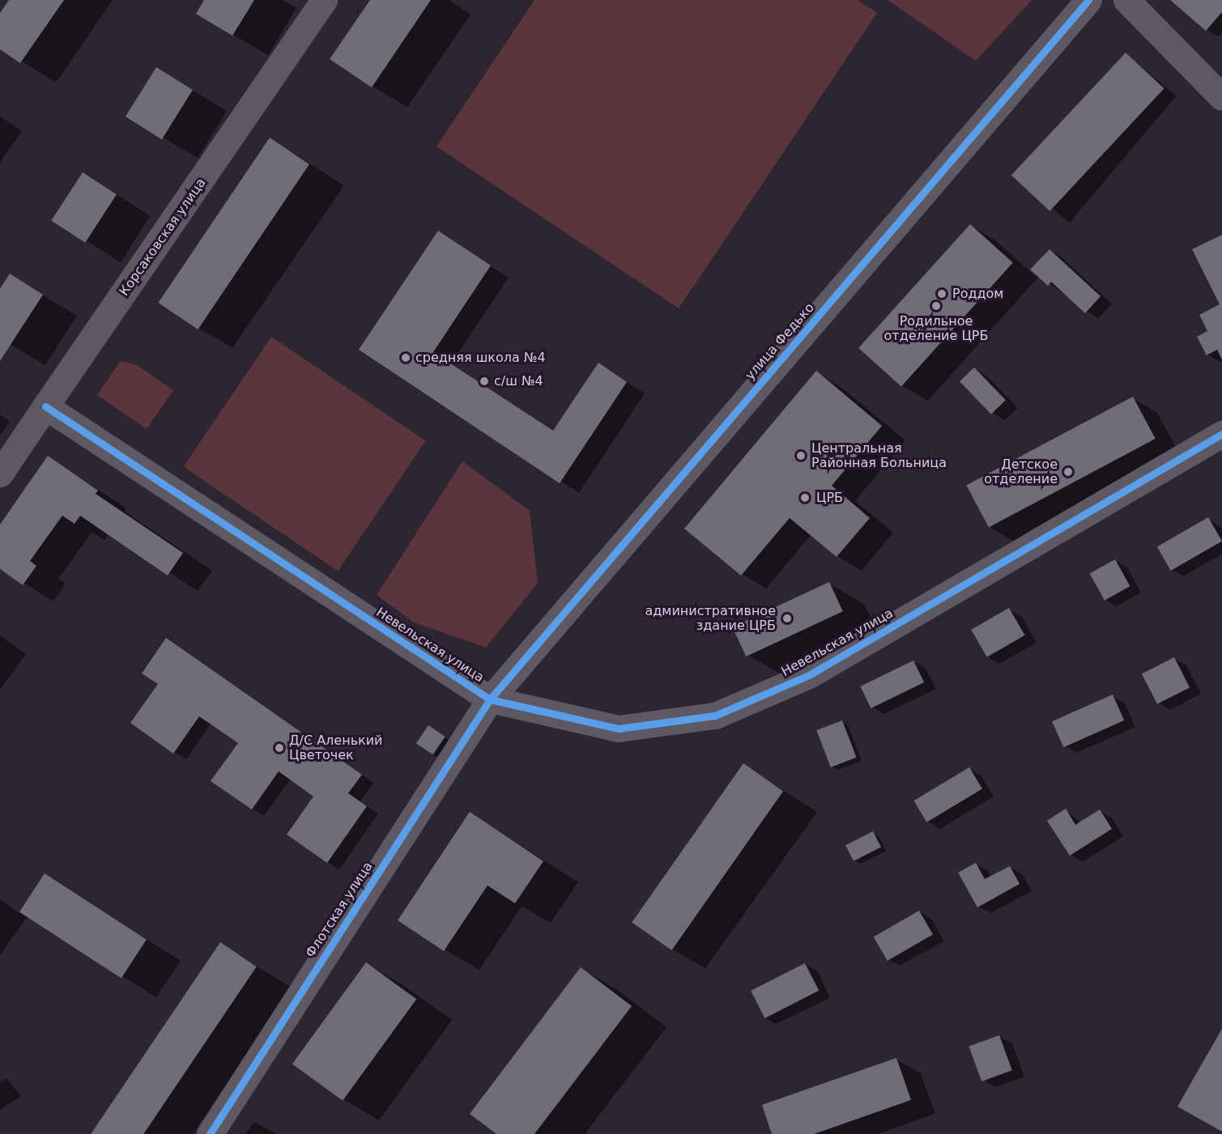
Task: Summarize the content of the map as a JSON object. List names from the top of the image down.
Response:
{
  "streets": {
    "street": [
      "Корсаковская улица",
      "улица Федько",
      "Невельская улица",
      "Флотская улица"
    ]
  },
  "crossings": [
    ["Корсаковская улица", "Невельская улица"],
    ["улица Федько", "Невельская улица"],
    ["улица Федько", "Флотская улица"],
    ["Невельская улица", "Флотская улица"]
  ],
  "places": [
    "Роддом",
    "Родильное отделение ЦРБ",
    "средняя школа №4",
    "с/ш №4",
    "Центральная Районная Больница",
    "Детское отделение",
    "ЦРБ",
    "административное здание ЦРБ",
    "Д/С Аленький Цветочек"
  ]
}
